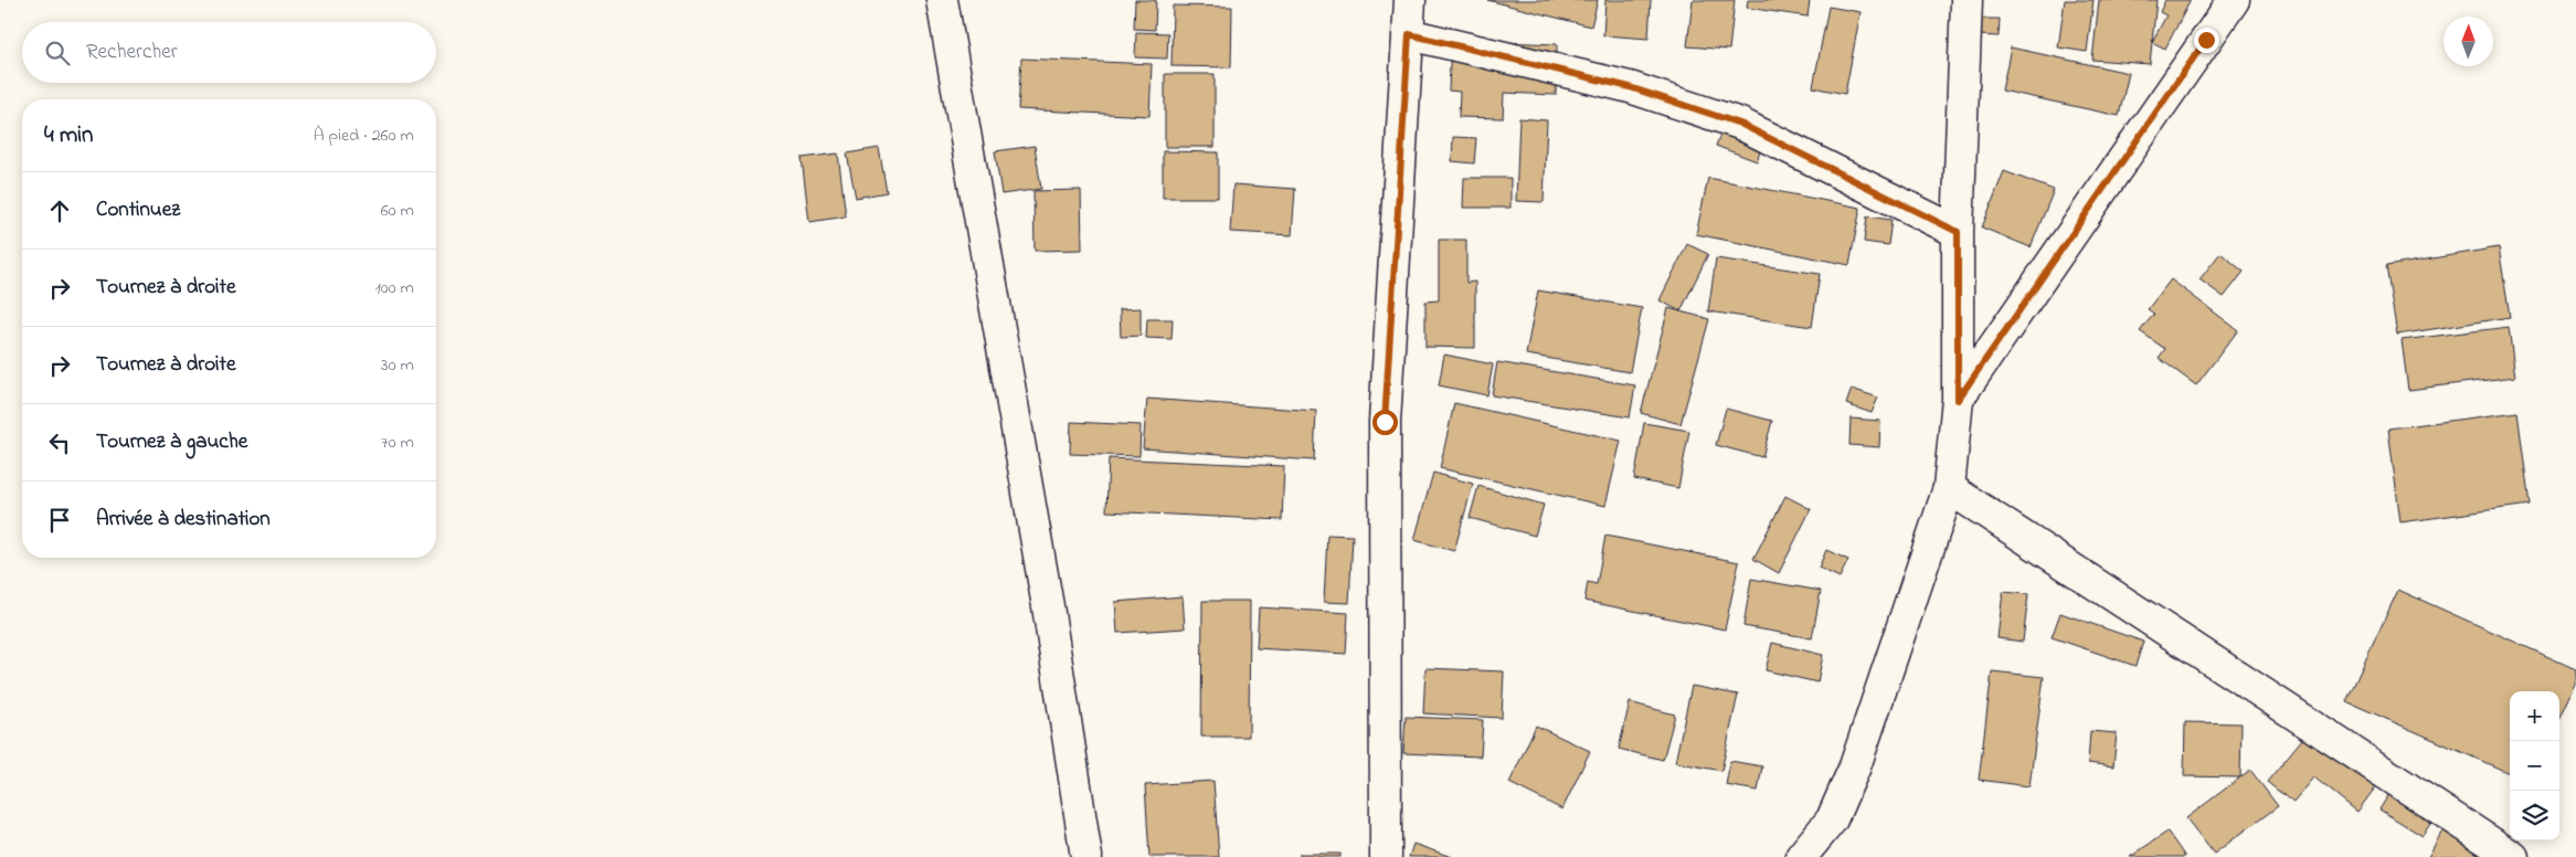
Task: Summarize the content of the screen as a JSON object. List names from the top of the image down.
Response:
{
  "north": "top",
  "page": {
    "search": "Rechercher",
    "heading": ["4 min", "À pied · 260 m"],
    "list": [
      ["Continuez", "60 m"],
      ["Tournez à droite", "100 m"],
      ["Tournez à droite", "30 m"],
      ["Tournez à gauche", "70 m"],
      "Arrivée à destination"
    ],
    "map_buttons": ["+", "−"]
  }
}
